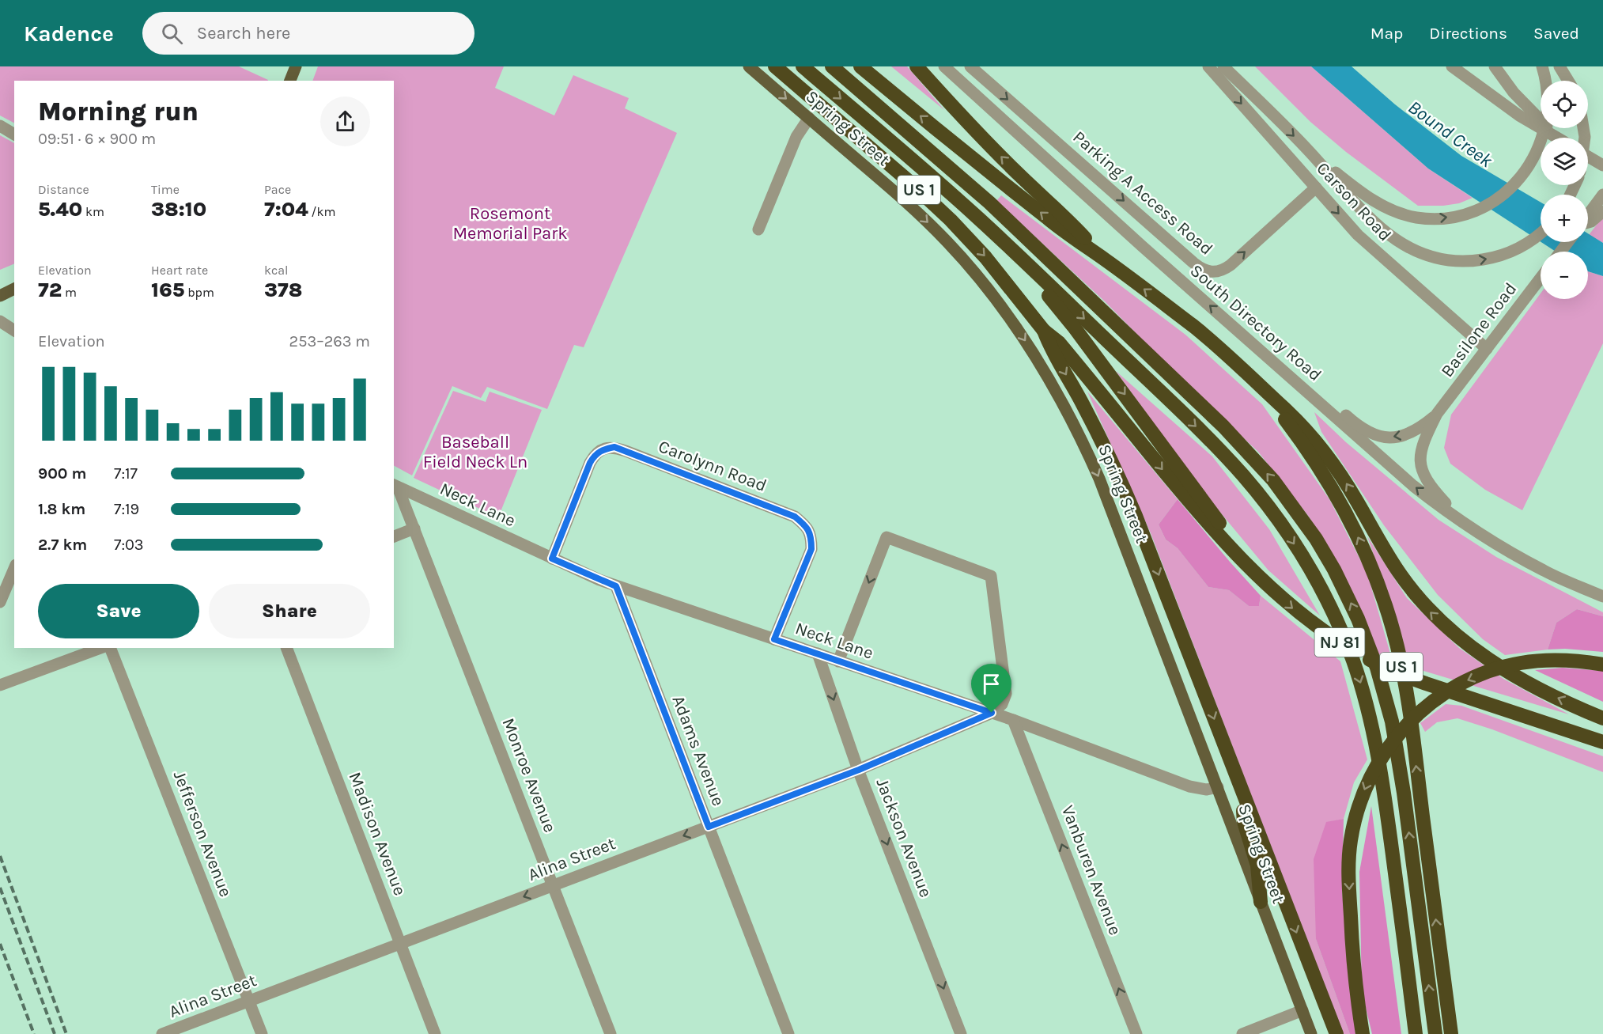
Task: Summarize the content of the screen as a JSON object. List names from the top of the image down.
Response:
{
  "streets": {
    "highway": ["US 1", "NJ 81"],
    "main road": ["Spring Street"],
    "street": [
      "Parking A Access Road",
      "Carson Road",
      "South Directory Road",
      "Basilone Road",
      "Carolynn Road",
      "Neck Lane",
      "Adams Avenue",
      "Monroe Avenue",
      "Jefferson Avenue",
      "Madison Avenue",
      "Jackson Avenue",
      "Alina Street",
      "Vanburen Avenue"
    ]
  },
  "crossings": [
    ["Spring Street", "Neck Lane"],
    ["Parking A Access Road", "Carson Road"],
    ["Carson Road", "Basilone Road"],
    ["Carolynn Road", "Neck Lane"],
    ["Neck Lane", "Adams Avenue"],
    ["Neck Lane", "Monroe Avenue"],
    ["Neck Lane", "Jackson Avenue"],
    ["Neck Lane", "Alina Street"],
    ["Neck Lane", "Vanburen Avenue"],
    ["Adams Avenue", "Alina Street"],
    ["Monroe Avenue", "Alina Street"],
    ["Jefferson Avenue", "Alina Street"],
    ["Madison Avenue", "Alina Street"],
    ["Jackson Avenue", "Alina Street"]
  ],
  "one_way": [
    "Spring Street",
    "Parking A Access Road",
    "South Directory Road",
    "Jackson Avenue",
    "Alina Street",
    "Vanburen Avenue"
  ],
  "water": ["Bound Creek"],
  "parks": ["Rosemont Memorial Park", "Baseball Field Neck Ln"],
  "page": {
    "header": "Kadence",
    "search": "Search here",
    "nav": ["Map", "Directions", "Saved"],
    "map_buttons": ["+", "−"],
    "heading": ["Morning run", "09:51 · 6 × 900 m"],
    "stats": [
      ["Distance", "5.40 km"],
      ["Time", "38:10"],
      ["Pace", "7:04 /km"],
      ["Elevation", "72 m"],
      ["Heart rate", "165 bpm"],
      ["kcal", "378"]
    ],
    "chart": ["Elevation", "253–263 m"],
    "list": [
      {
        "name": "900 m",
        "note": "7:17"
      },
      {
        "name": "1.8 km",
        "note": "7:19"
      },
      {
        "name": "2.7 km",
        "note": "7:03"
      }
    ],
    "buttons": ["Save", "Share"]
  }
}
